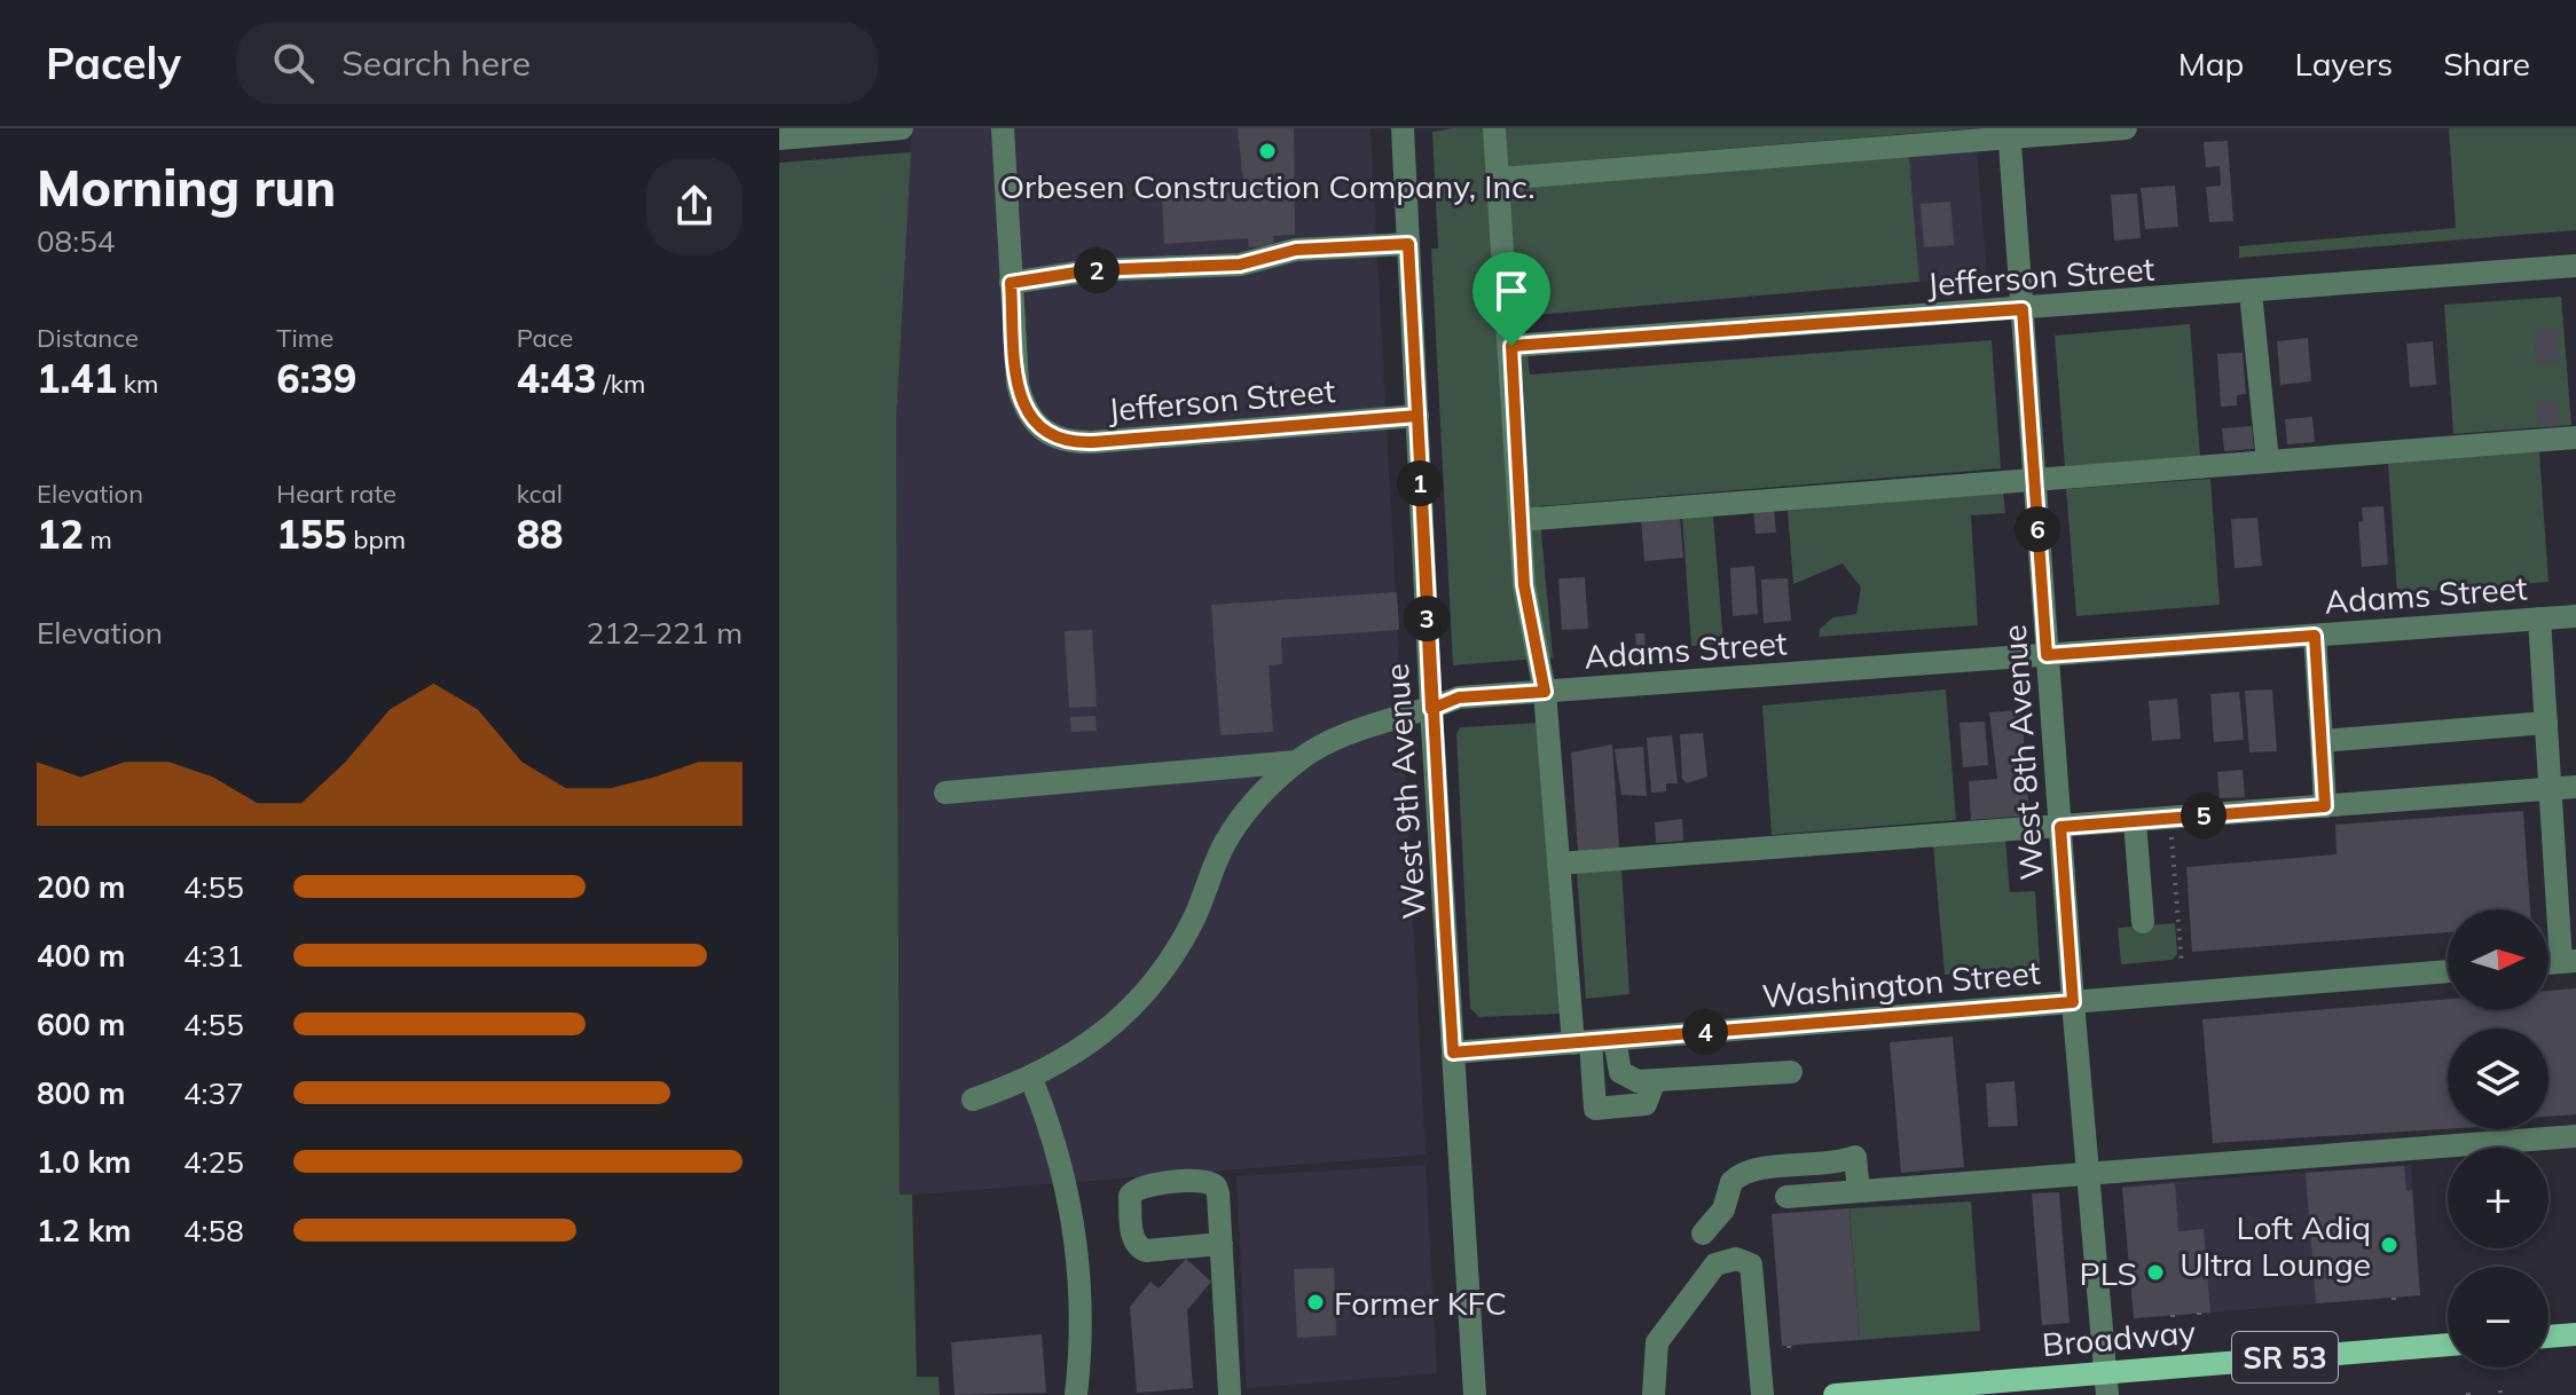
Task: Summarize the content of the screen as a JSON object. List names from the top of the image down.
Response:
{
  "streets": {
    "main road": ["Broadway", "SR 53"],
    "street": [
      "Jefferson Street",
      "Adams Street",
      "West 8th Avenue",
      "West 9th Avenue",
      "Washington Street"
    ]
  },
  "crossings": [
    ["Jefferson Street", "West 8th Avenue"],
    ["Jefferson Street", "West 9th Avenue"],
    ["Adams Street", "West 8th Avenue"],
    ["Adams Street", "West 9th Avenue"],
    ["West 8th Avenue", "Washington Street"],
    ["West 8th Avenue", "Broadway"],
    ["West 9th Avenue", "Washington Street"]
  ],
  "places": [
    "Orbesen Construction Company, Inc.",
    "Loft Adiq Ultra Lounge",
    "PLS",
    "Former KFC"
  ],
  "north": "right",
  "page": {
    "header": "Pacely",
    "search": "Search here",
    "nav": ["Map", "Layers", "Share"],
    "heading": ["Morning run", "08:54"],
    "pins": [
      "2",
      "1",
      "6",
      "3",
      "5",
      "4"
    ],
    "stats": [
      ["Distance", "1.41 km"],
      ["Time", "6:39"],
      ["Pace", "4:43 /km"],
      ["Elevation", "12 m"],
      ["Heart rate", "155 bpm"],
      ["kcal", "88"]
    ],
    "chart": ["Elevation", "212–221 m"],
    "list": [
      {
        "name": "200 m",
        "note": "4:55"
      },
      {
        "name": "400 m",
        "note": "4:31"
      },
      {
        "name": "600 m",
        "note": "4:55"
      },
      {
        "name": "800 m",
        "note": "4:37"
      },
      {
        "name": "1.0 km",
        "note": "4:25"
      },
      {
        "name": "1.2 km",
        "note": "4:58"
      }
    ],
    "map_buttons": ["+", "−"]
  }
}
